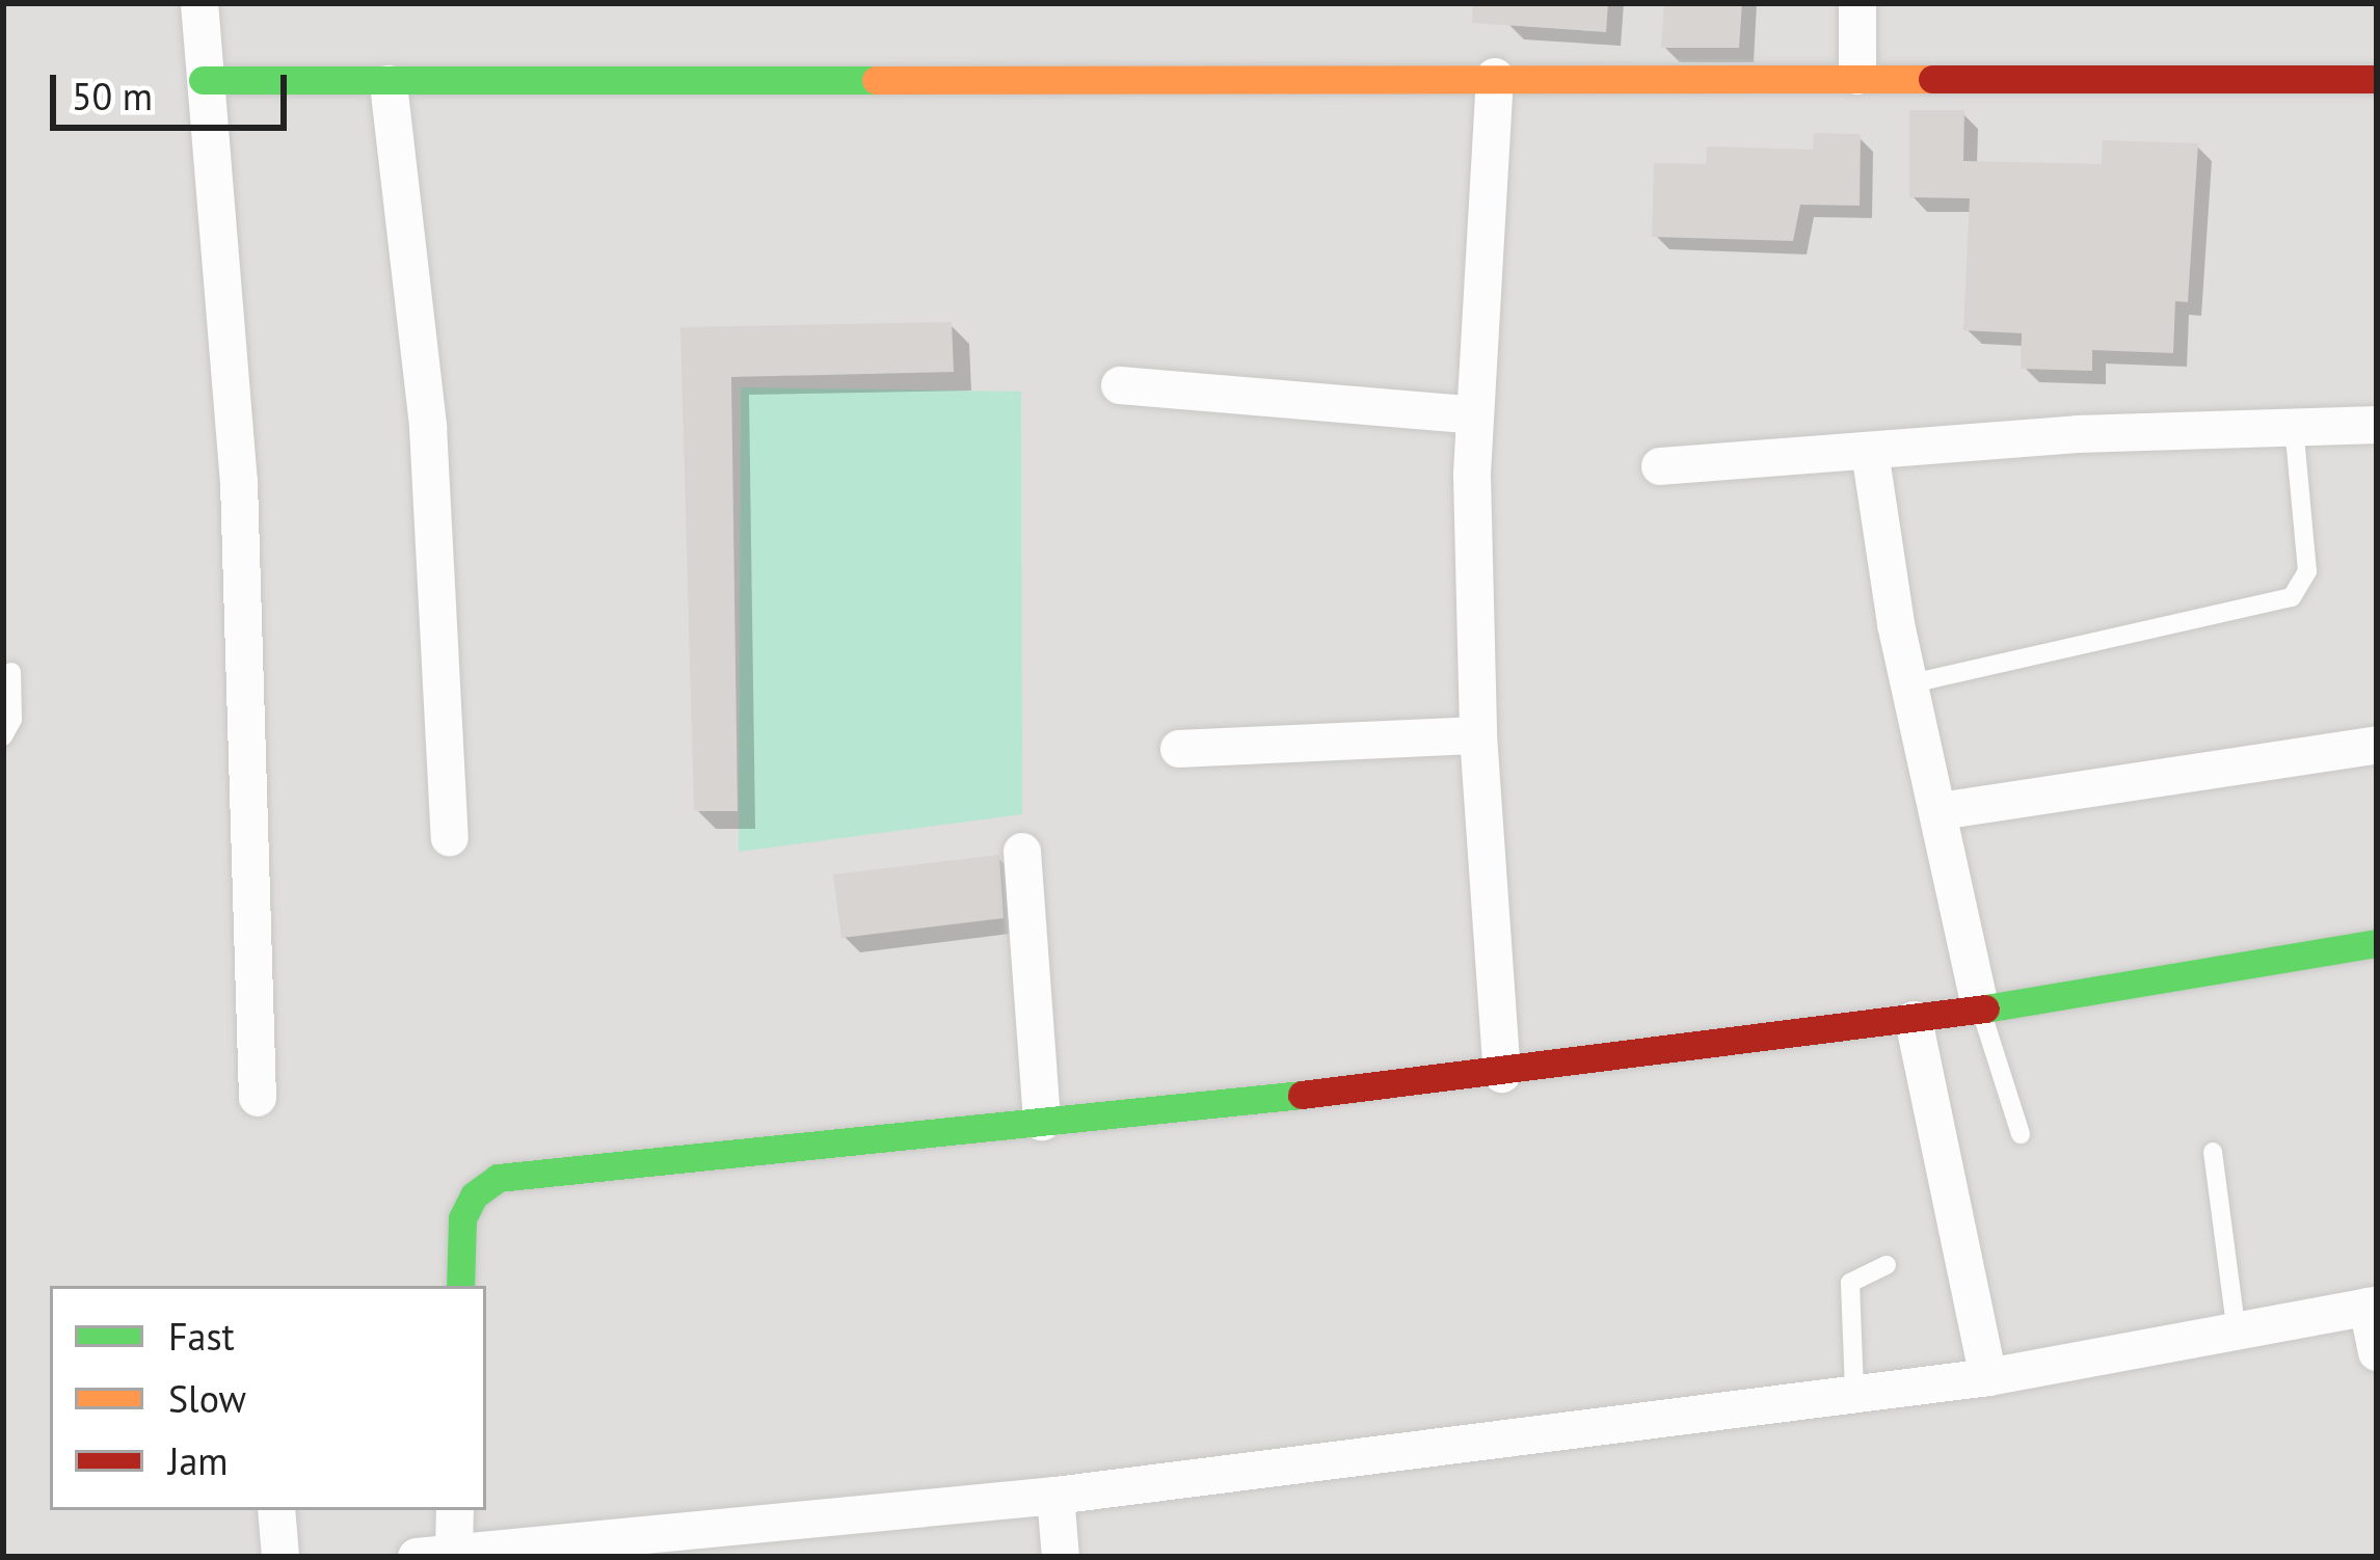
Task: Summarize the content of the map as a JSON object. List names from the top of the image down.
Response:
{
  "legend": ["Fast", "Slow", "Jam"],
  "scale_bar": "50 m"
}
